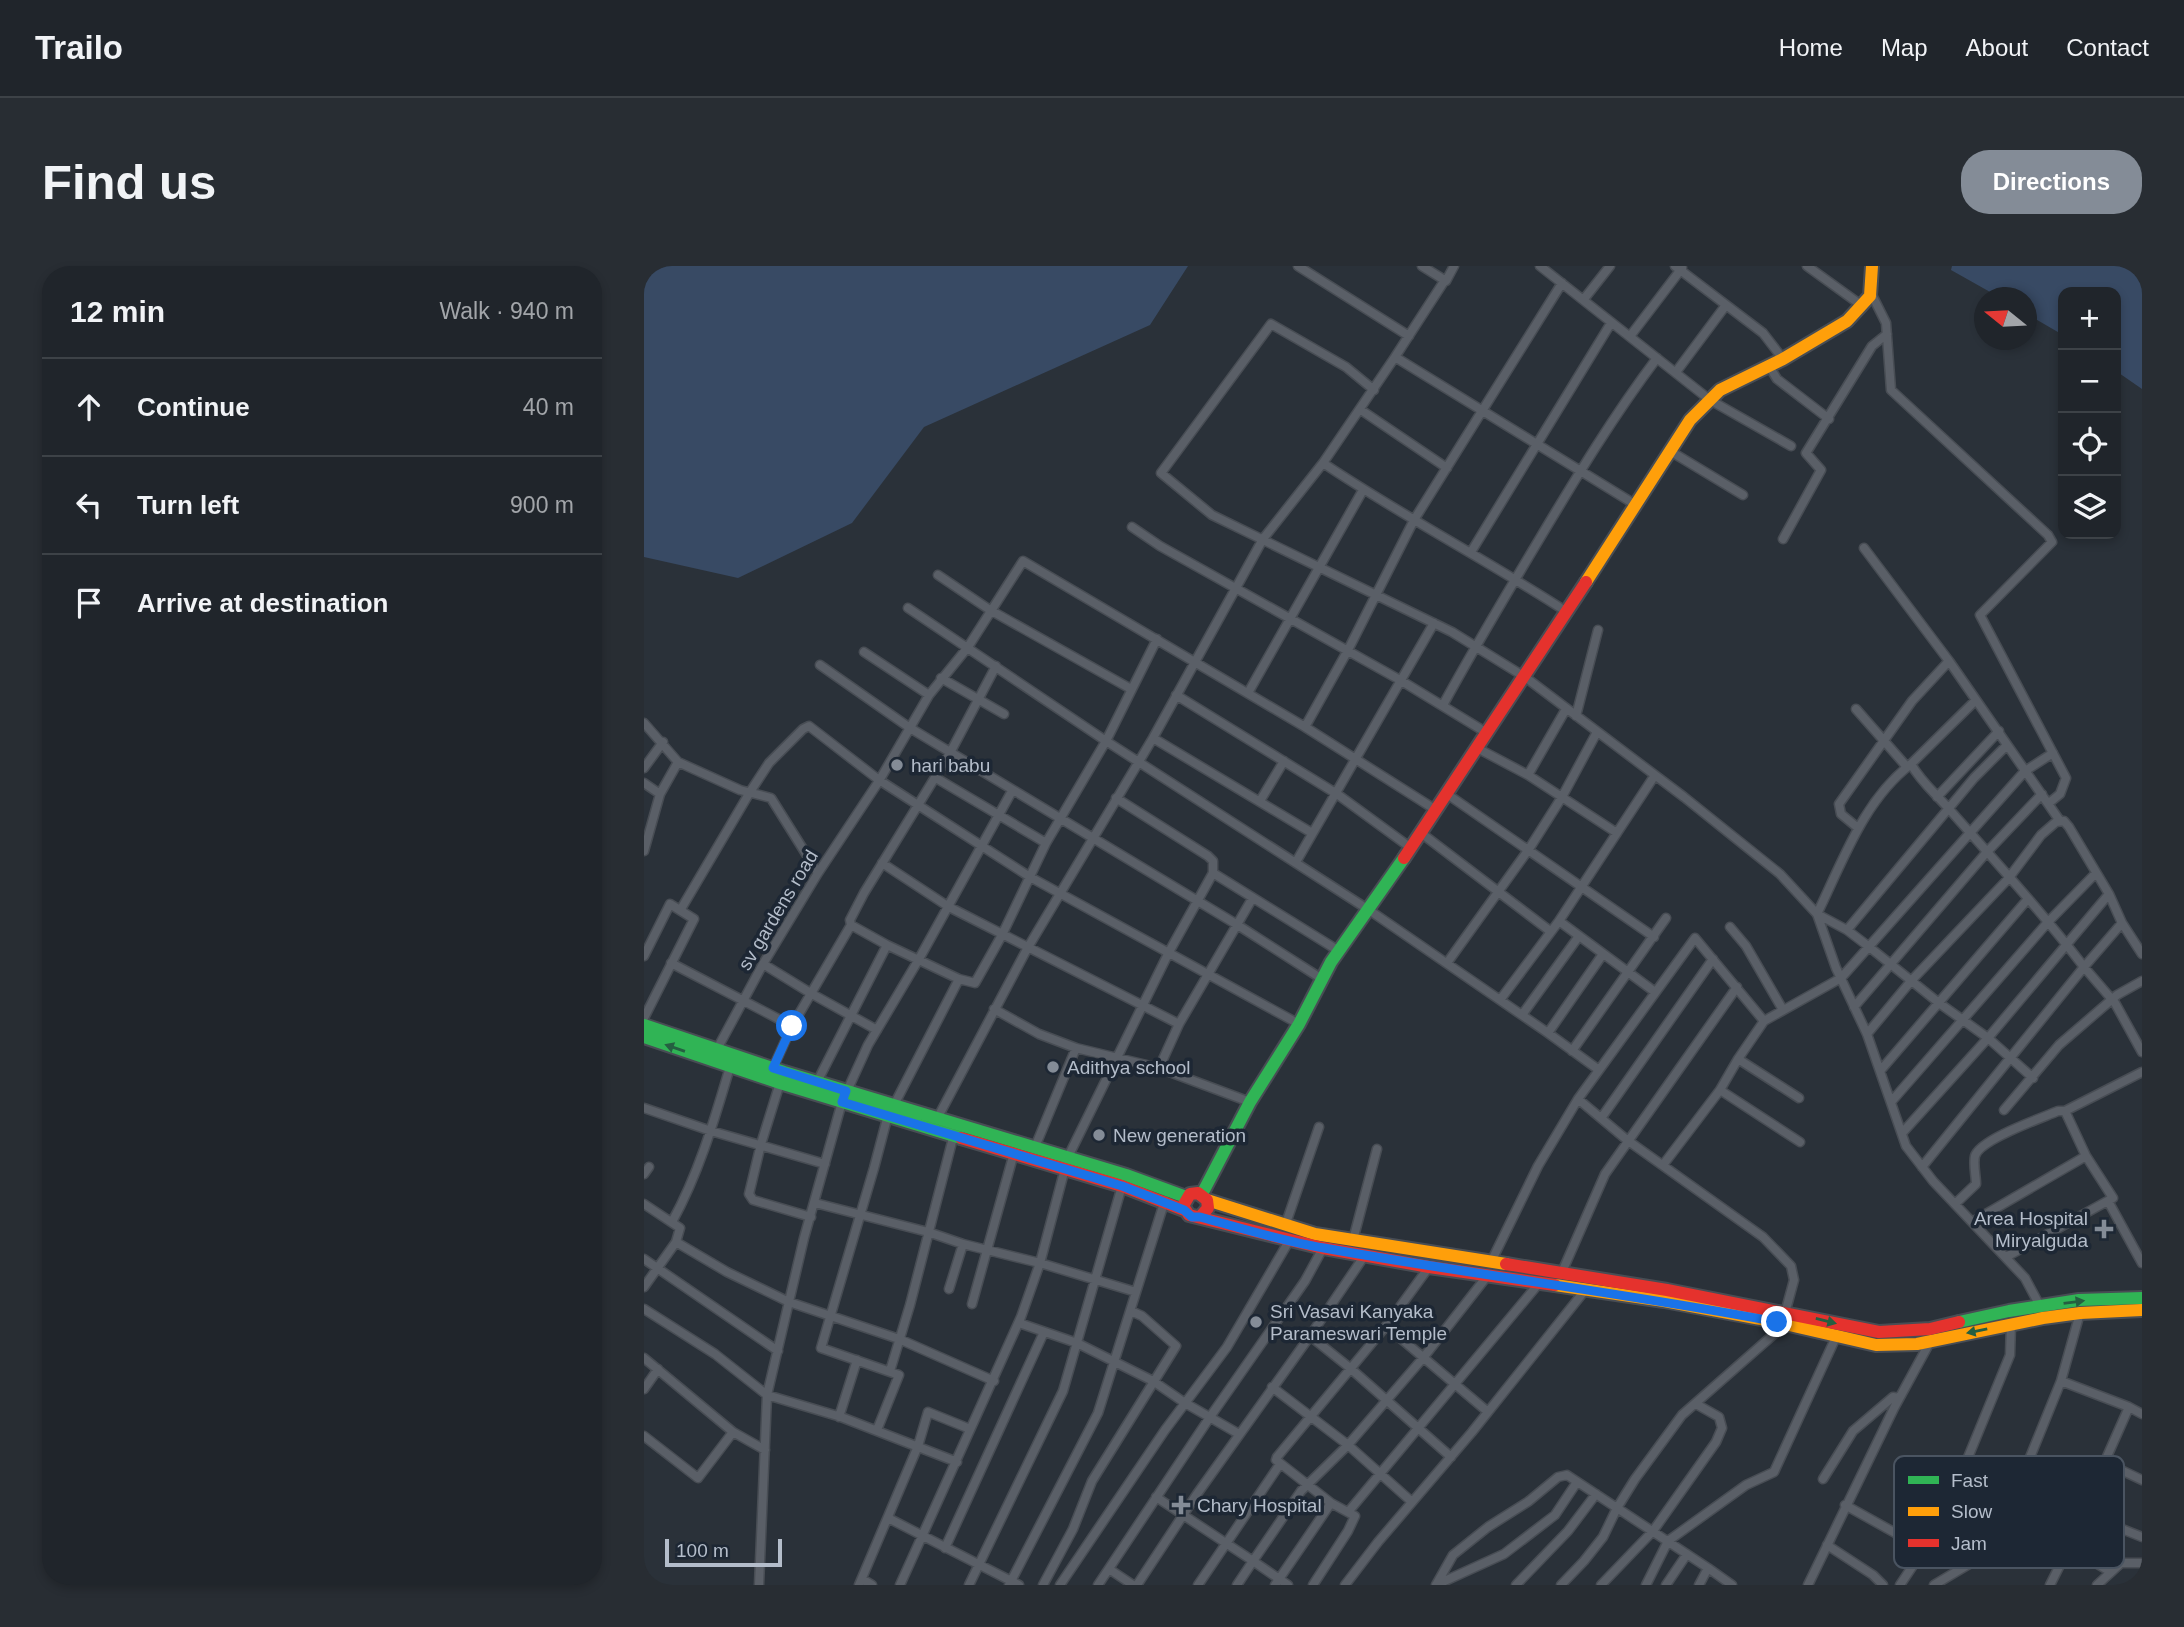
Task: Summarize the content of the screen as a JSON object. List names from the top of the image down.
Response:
{
  "streets": {
    "street": ["sv gardens road"]
  },
  "places": {
    "other": [
      "hari babu",
      "Adithya school",
      "New generation",
      "Sri Vasavi Kanyaka Parameswari Temple"
    ],
    "health": ["Area Hospital Miryalguda", "Chary Hospital"]
  },
  "legend": ["Fast", "Slow", "Jam"],
  "scale_bar": "100 m",
  "north": "left",
  "page": {
    "header": "Trailo",
    "nav": [
      "Home",
      "Map",
      "About",
      "Contact"
    ],
    "buttons": "Directions",
    "title": "Find us",
    "heading": ["12 min", "Walk · 940 m"],
    "map_buttons": ["+", "−"],
    "list": [
      ["Continue", "40 m"],
      ["Turn left", "900 m"],
      "Arrive at destination"
    ],
    "scale": "100 m"
  }
}
